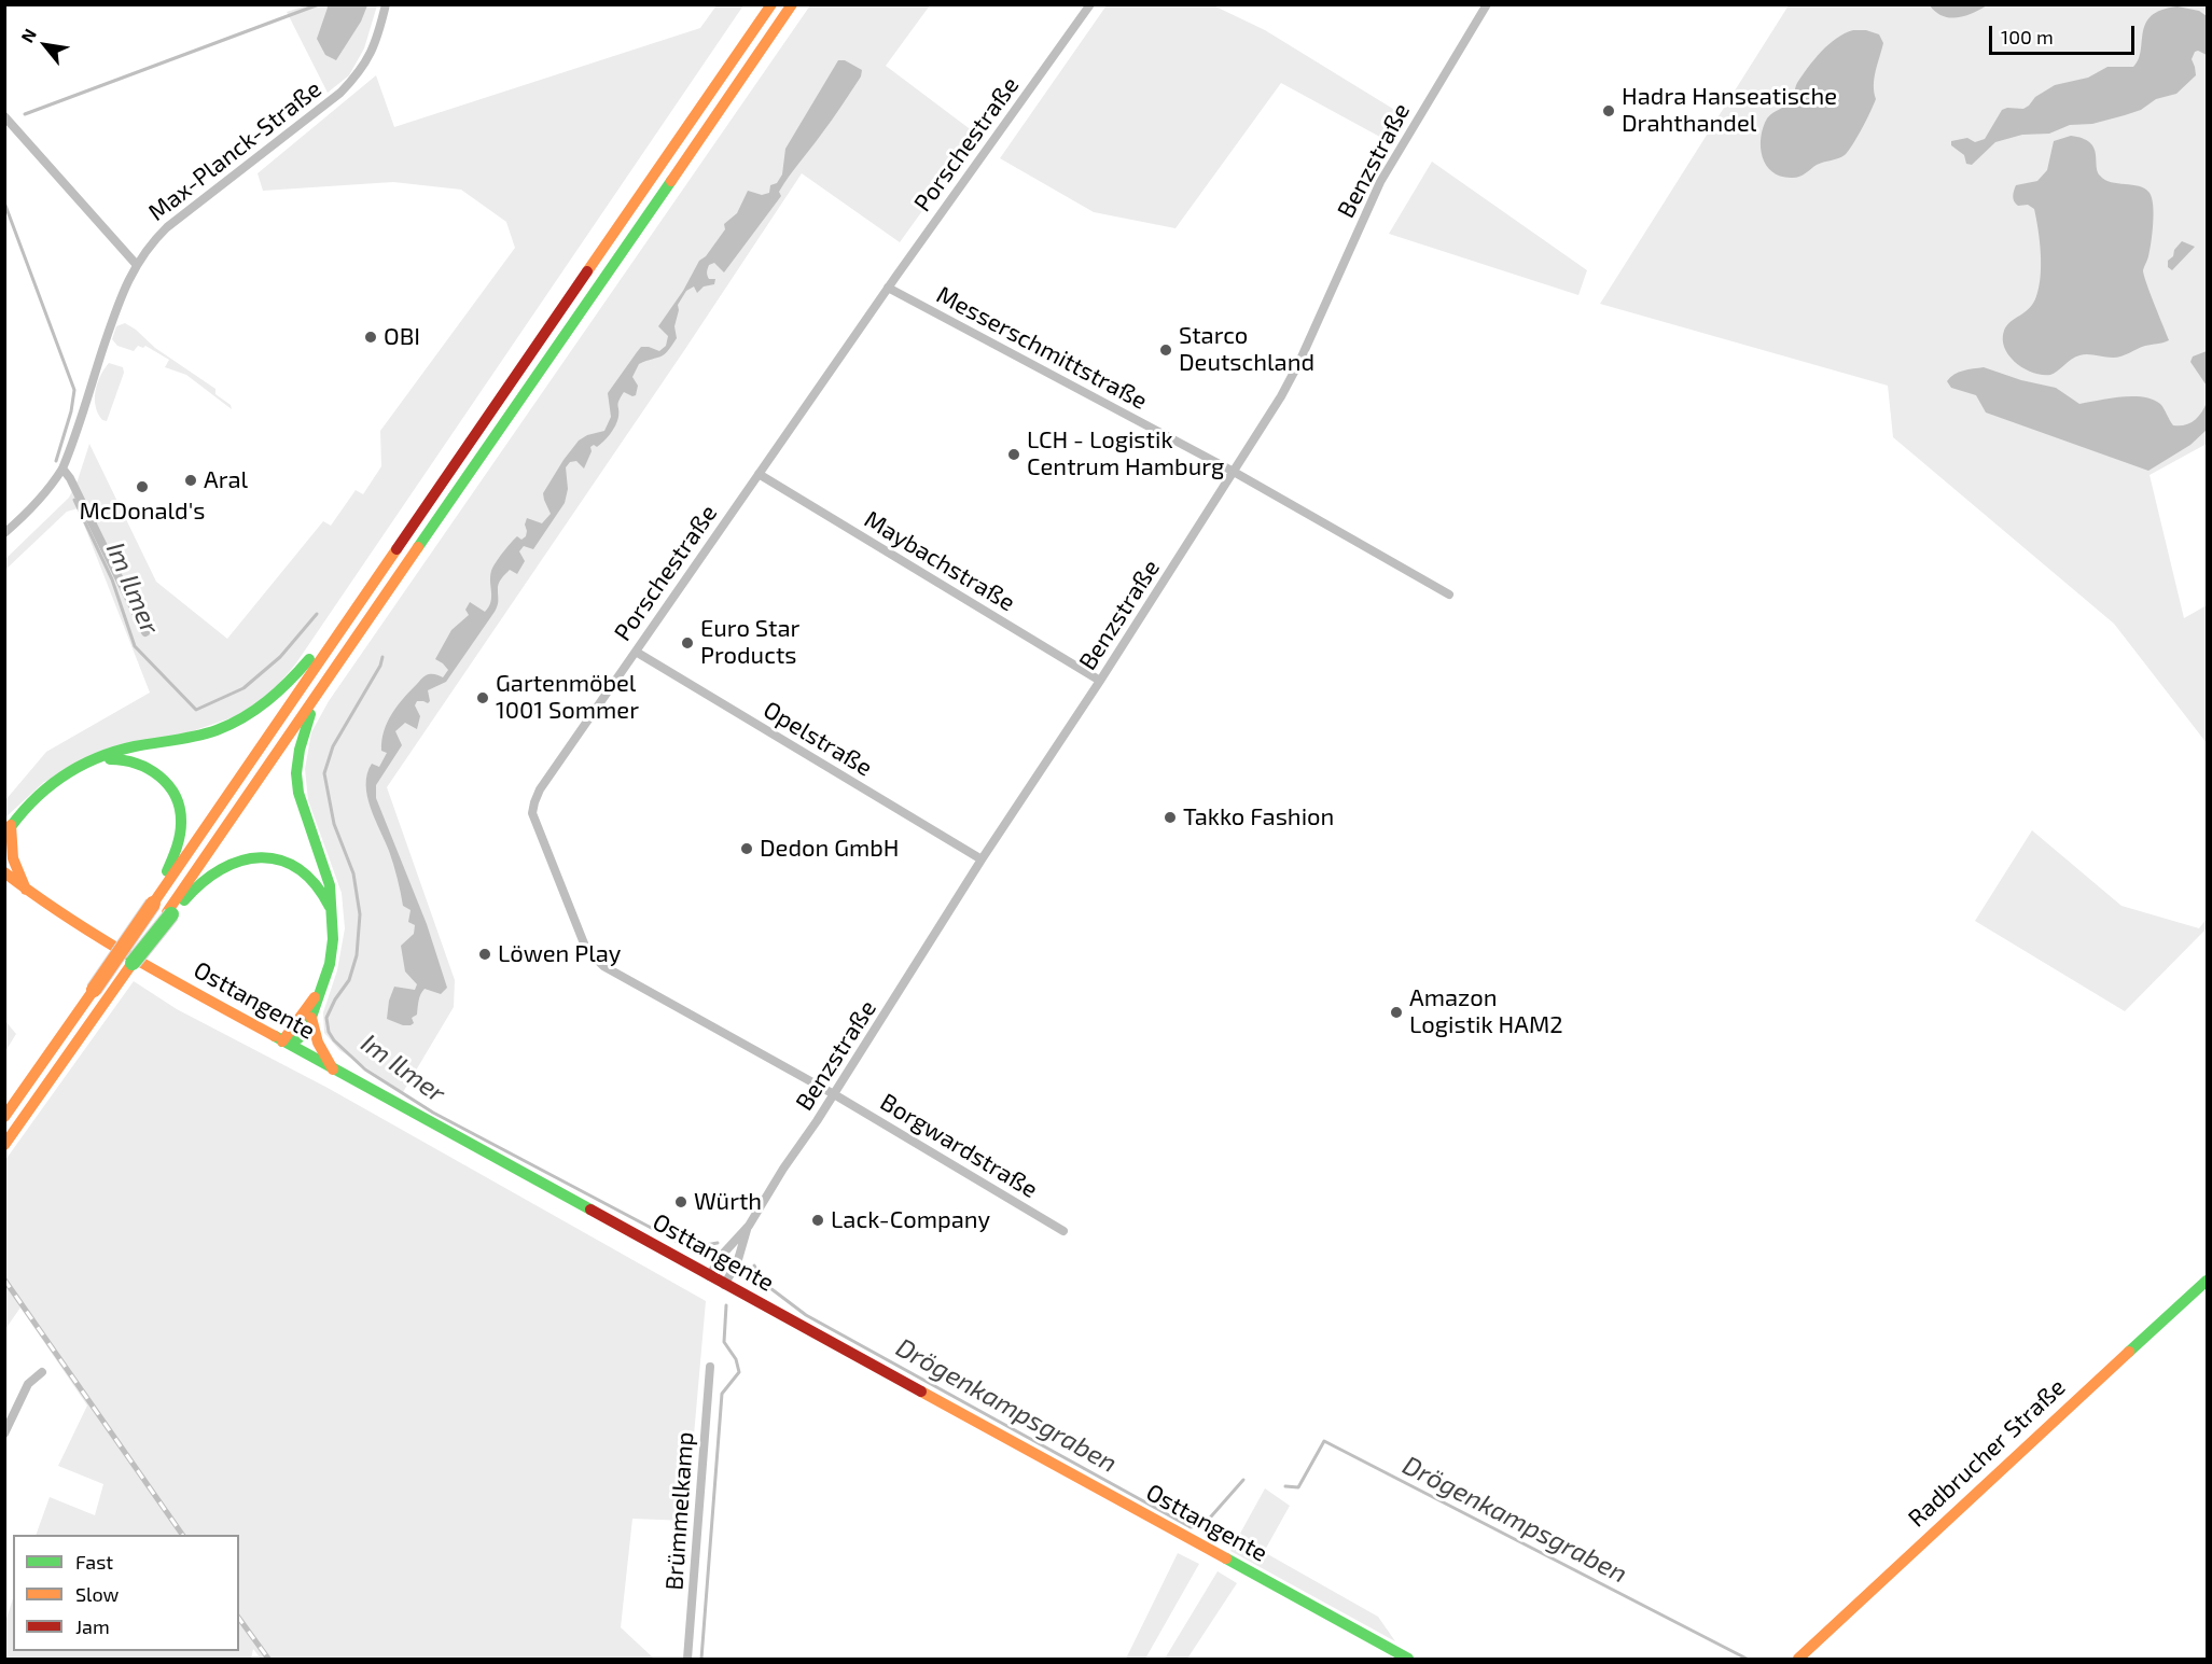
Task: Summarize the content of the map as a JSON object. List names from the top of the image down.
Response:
{
  "streets": {
    "main road": ["Osttangente", "Radbrucher Straße"],
    "street": [
      "Porschestraße",
      "Max-Planck-Straße",
      "Benzstraße",
      "Messerschmittstraße",
      "Maybachstraße",
      "Opelstraße",
      "Borgwardstraße",
      "Brümmelkamp"
    ]
  },
  "crossings": [
    ["Porschestraße", "Benzstraße"],
    ["Porschestraße", "Messerschmittstraße"],
    ["Porschestraße", "Maybachstraße"],
    ["Porschestraße", "Opelstraße"],
    ["Porschestraße", "Borgwardstraße"],
    ["Benzstraße", "Messerschmittstraße"],
    ["Benzstraße", "Maybachstraße"],
    ["Benzstraße", "Opelstraße"],
    ["Benzstraße", "Osttangente"],
    ["Benzstraße", "Borgwardstraße"]
  ],
  "water": ["Im Ilmer", "Drögenkampsgraben"],
  "places": [
    "Hadra Hanseatische Drahthandel",
    "OBI",
    "Starco Deutschland",
    "LCH - Logistik Centrum Hamburg",
    "Aral",
    "McDonald's",
    "Euro Star Products",
    "Gartenmöbel 1001 Sommer",
    "Takko Fashion",
    "Dedon GmbH",
    "Löwen Play",
    "Amazon Logistik HAM2",
    "Würth",
    "Lack-Company"
  ],
  "legend": ["Fast", "Slow", "Jam"],
  "scale_bar": "100 m",
  "north": "top left"
}
